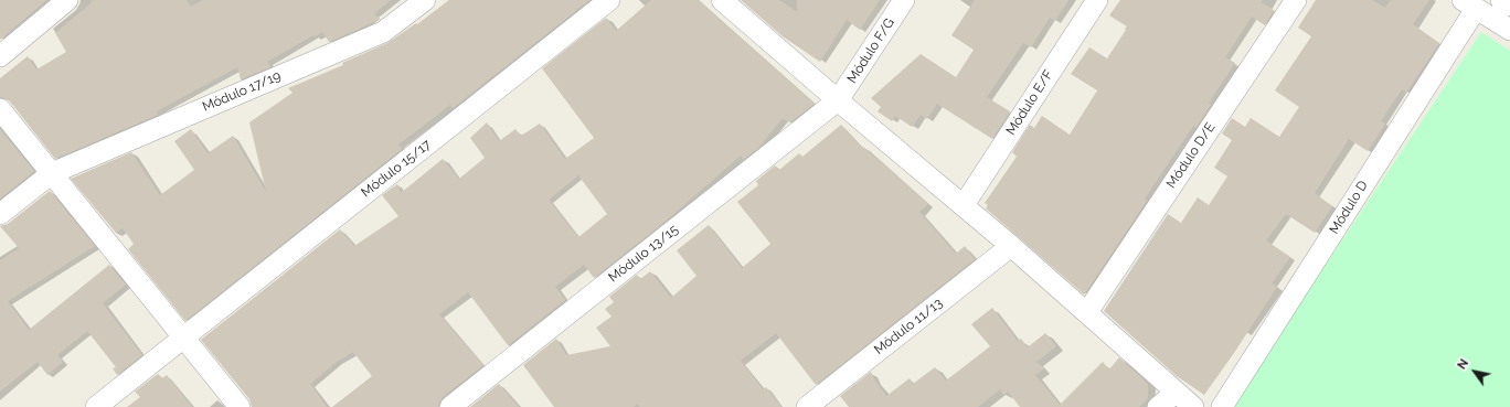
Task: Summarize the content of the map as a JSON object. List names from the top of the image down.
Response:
{
  "streets": {
    "street": [
      "Módulo F/G",
      "Módulo 17/19",
      "Módulo E/F",
      "Módulo D/E",
      "Módulo 15/17",
      "Módulo D",
      "Módulo 13/15",
      "Módulo 11/13"
    ]
  },
  "crossings": [
    ["Módulo F/G", "Módulo 13/15"]
  ],
  "north": "top left"
}
